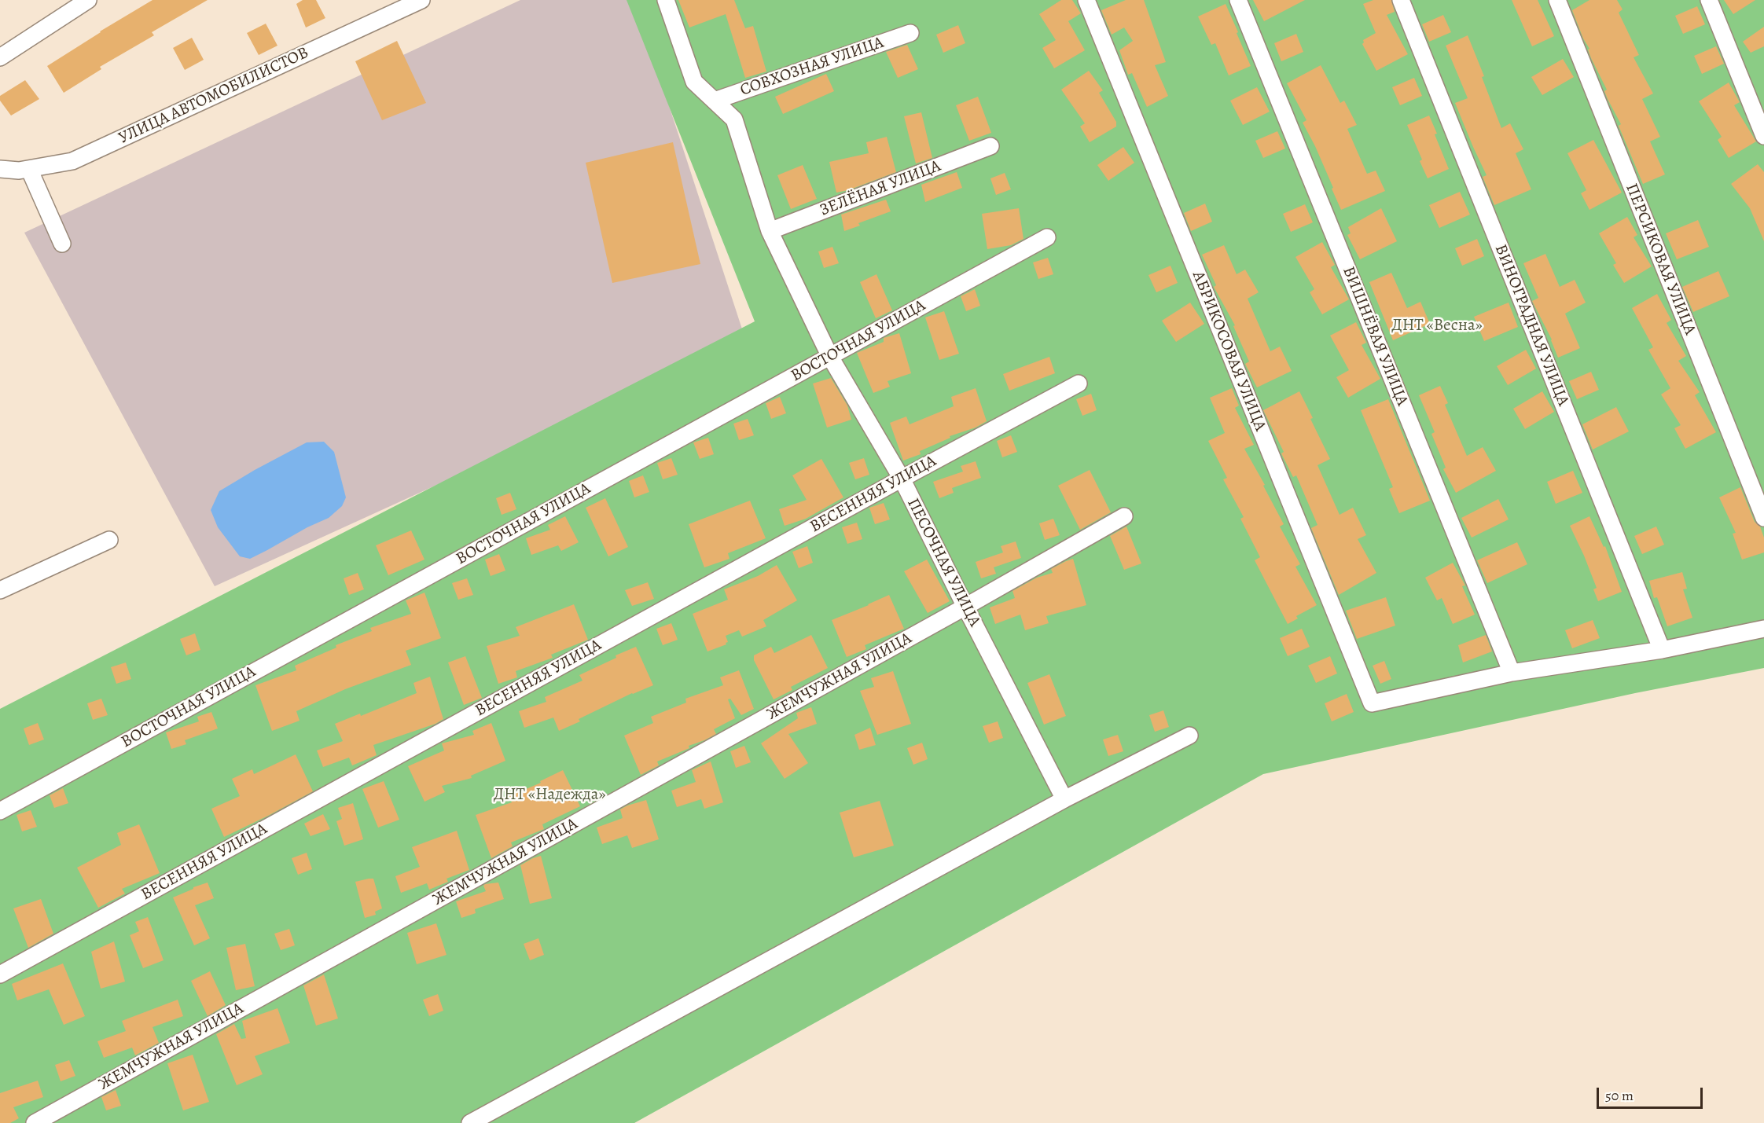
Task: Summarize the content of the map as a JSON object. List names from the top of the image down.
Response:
{
  "streets": {
    "street": [
      "СОВХОЗНАЯ УЛИЦА",
      "УЛИЦА АВТОМОБИЛИСТОВ",
      "ЗЕЛЁНАЯ УЛИЦА",
      "ПЕРСИКОВАЯ УЛИЦА",
      "ВИНОГРАДНАЯ УЛИЦА",
      "ВИШНЁВАЯ УЛИЦА",
      "ВОСТОЧНАЯ УЛИЦА",
      "АБРИКОСОВАЯ УЛИЦА",
      "ВЕСЕННЯЯ УЛИЦА",
      "ПЕСОЧНАЯ УЛИЦА",
      "ЖЕМЧУЖНАЯ УЛИЦА"
    ]
  },
  "crossings": [
    ["СОВХОЗНАЯ УЛИЦА", "ПЕСОЧНАЯ УЛИЦА"],
    ["ЗЕЛЁНАЯ УЛИЦА", "ПЕСОЧНАЯ УЛИЦА"],
    ["ВИШНЁВАЯ УЛИЦА", "АБРИКОСОВАЯ УЛИЦА"],
    ["ВОСТОЧНАЯ УЛИЦА", "ПЕСОЧНАЯ УЛИЦА"],
    ["ВЕСЕННЯЯ УЛИЦА", "ПЕСОЧНАЯ УЛИЦА"],
    ["ПЕСОЧНАЯ УЛИЦА", "ЖЕМЧУЖНАЯ УЛИЦА"]
  ],
  "parks": ["ДНТ «Весна»", "ДНТ «Надежда»"],
  "scale_bar": "50 m"
}
